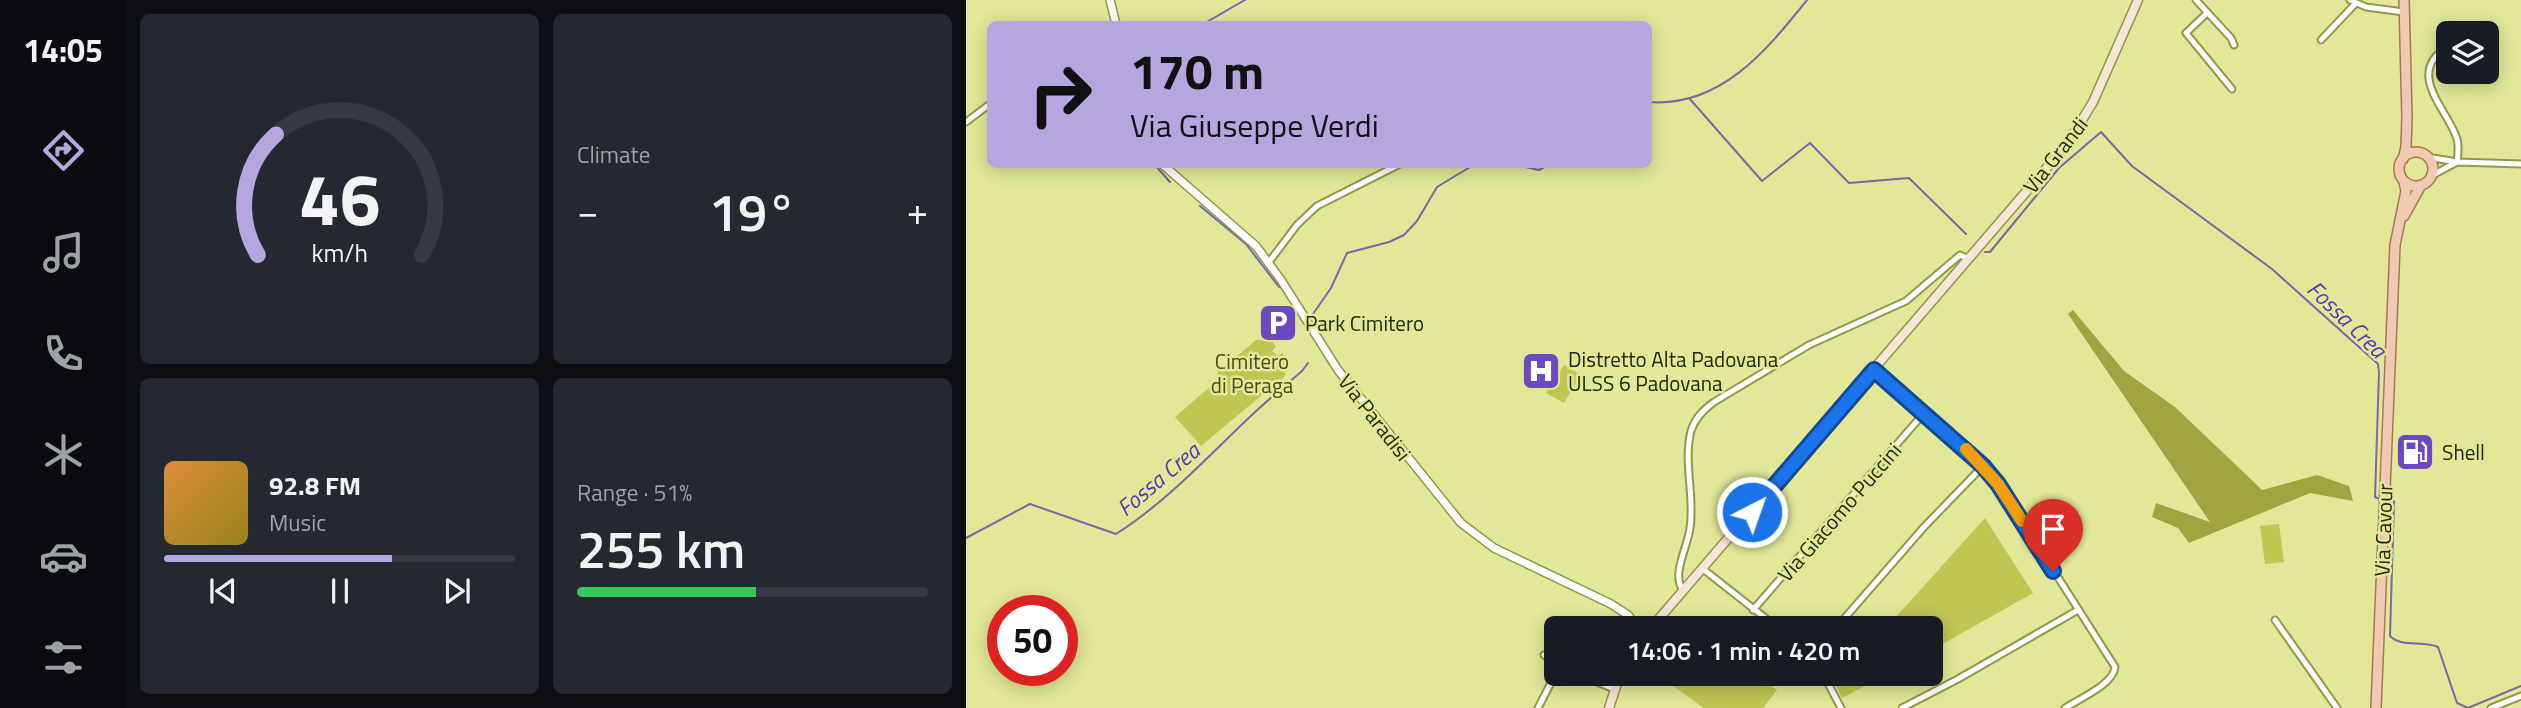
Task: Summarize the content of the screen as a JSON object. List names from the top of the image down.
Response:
{
  "streets": {
    "main road": ["Via Grandi", "Via Cavour"],
    "street": ["Via Paradisi", "Via Giacomo Puccini"]
  },
  "water": ["Fossa Crea"],
  "parks": ["Cimitero di Peraga"],
  "places": {
    "parking": ["Park Cimitero"],
    "hospital": ["Distretto Alta Padovana ULSS 6 Padovana"],
    "fuel station": ["Shell"]
  },
  "page": {
    "tabs": "14:05",
    "tile": [
      "Climate",
      ["Range · 51%", "255 km"]
    ],
    "turn": ["170 m", "Via Giuseppe Verdi"],
    "heat": ["−", "19°", "+"],
    "song": ["92.8 FM", "Music"],
    "limit": "50",
    "trip": "14:06 · 1 min · 420 m",
    "gauge": ["46", "km/h"]
  }
}
